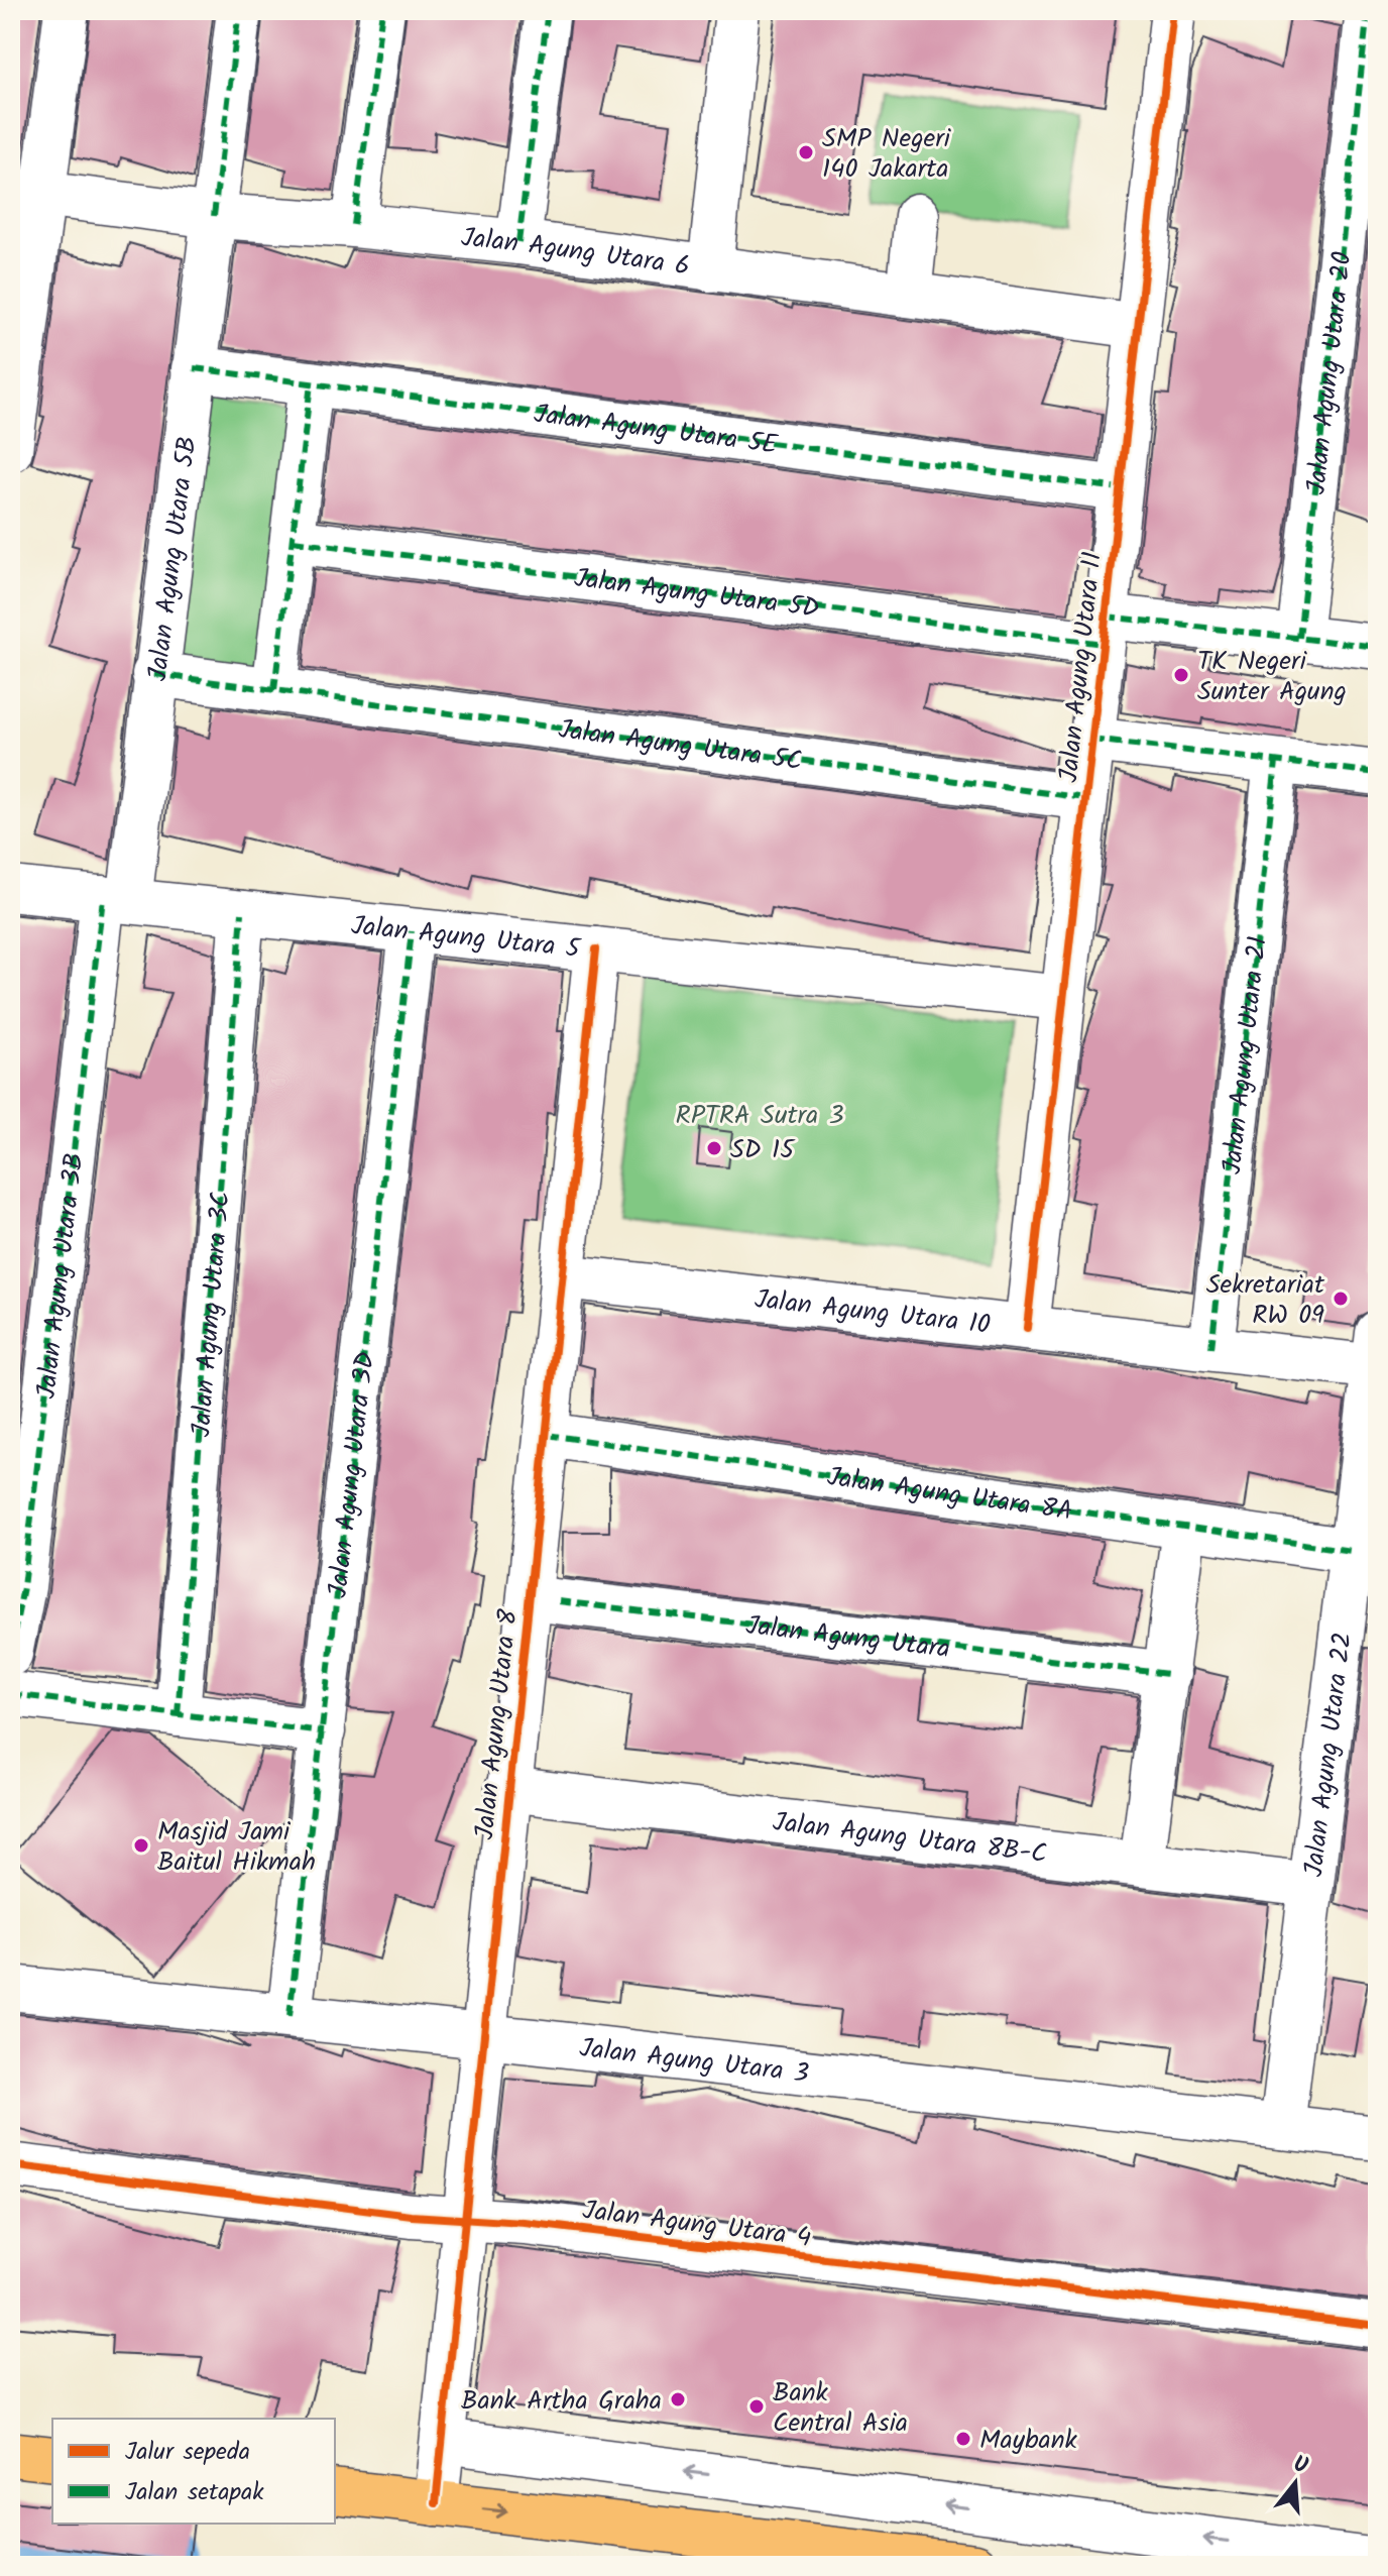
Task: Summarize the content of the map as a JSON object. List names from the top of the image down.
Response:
{
  "streets": {
    "street": [
      "Jalan Agung Utara 6",
      "Jalan Agung Utara 20",
      "Jalan Agung Utara 5E",
      "Jalan Agung Utara 5B",
      "Jalan Agung Utara 5D",
      "Jalan Agung Utara 11",
      "Jalan Agung Utara 5C",
      "Jalan Agung Utara 5",
      "Jalan Agung Utara 21",
      "Jalan Agung Utara 3B",
      "Jalan Agung Utara 10",
      "Jalan Agung Utara 3C",
      "Jalan Agung Utara 3D",
      "Jalan Agung Utara 8A",
      "Jalan Agung Utara",
      "Jalan Agung Utara 8",
      "Jalan Agung Utara 22",
      "Jalan Agung Utara 8B-C",
      "Jalan Agung Utara 3",
      "Jalan Agung Utara 4"
    ]
  },
  "crossings": [
    ["Jalan Agung Utara 6", "Jalan Agung Utara 5B"],
    ["Jalan Agung Utara 6", "Jalan Agung Utara 11"],
    ["Jalan Agung Utara 20", "Jalan Agung Utara 5D"],
    ["Jalan Agung Utara 5E", "Jalan Agung Utara 5B"],
    ["Jalan Agung Utara 5E", "Jalan Agung Utara 11"],
    ["Jalan Agung Utara 5B", "Jalan Agung Utara 5C"],
    ["Jalan Agung Utara 5B", "Jalan Agung Utara 5"],
    ["Jalan Agung Utara 5B", "Jalan Agung Utara 3B"],
    ["Jalan Agung Utara 5D", "Jalan Agung Utara 11"],
    ["Jalan Agung Utara 11", "Jalan Agung Utara 5C"],
    ["Jalan Agung Utara 11", "Jalan Agung Utara 5"],
    ["Jalan Agung Utara 11", "Jalan Agung Utara 10"],
    ["Jalan Agung Utara 5", "Jalan Agung Utara 3B"],
    ["Jalan Agung Utara 5", "Jalan Agung Utara 3C"],
    ["Jalan Agung Utara 5", "Jalan Agung Utara 3D"],
    ["Jalan Agung Utara 5", "Jalan Agung Utara 8"],
    ["Jalan Agung Utara 21", "Jalan Agung Utara 10"],
    ["Jalan Agung Utara 10", "Jalan Agung Utara 8"],
    ["Jalan Agung Utara 10", "Jalan Agung Utara 22"],
    ["Jalan Agung Utara 3D", "Jalan Agung Utara 3"],
    ["Jalan Agung Utara 8A", "Jalan Agung Utara 8"],
    ["Jalan Agung Utara 8A", "Jalan Agung Utara 22"],
    ["Jalan Agung Utara", "Jalan Agung Utara 8"],
    ["Jalan Agung Utara 8", "Jalan Agung Utara 8B-C"],
    ["Jalan Agung Utara 8", "Jalan Agung Utara 3"],
    ["Jalan Agung Utara 8", "Jalan Agung Utara 4"],
    ["Jalan Agung Utara 22", "Jalan Agung Utara 8B-C"],
    ["Jalan Agung Utara 22", "Jalan Agung Utara 3"]
  ],
  "parks": ["RPTRA Sutra 3"],
  "places": [
    "SMP Negeri 140 Jakarta",
    "TK Negeri Sunter Agung",
    "SD 15",
    "Sekretariat RW 09",
    "Masjid Jami Baitul Hikmah",
    "Bank Artha Graha",
    "Bank Central Asia",
    "Maybank"
  ],
  "legend": ["Jalur sepeda", "Jalan setapak"],
  "north": "top"
}
